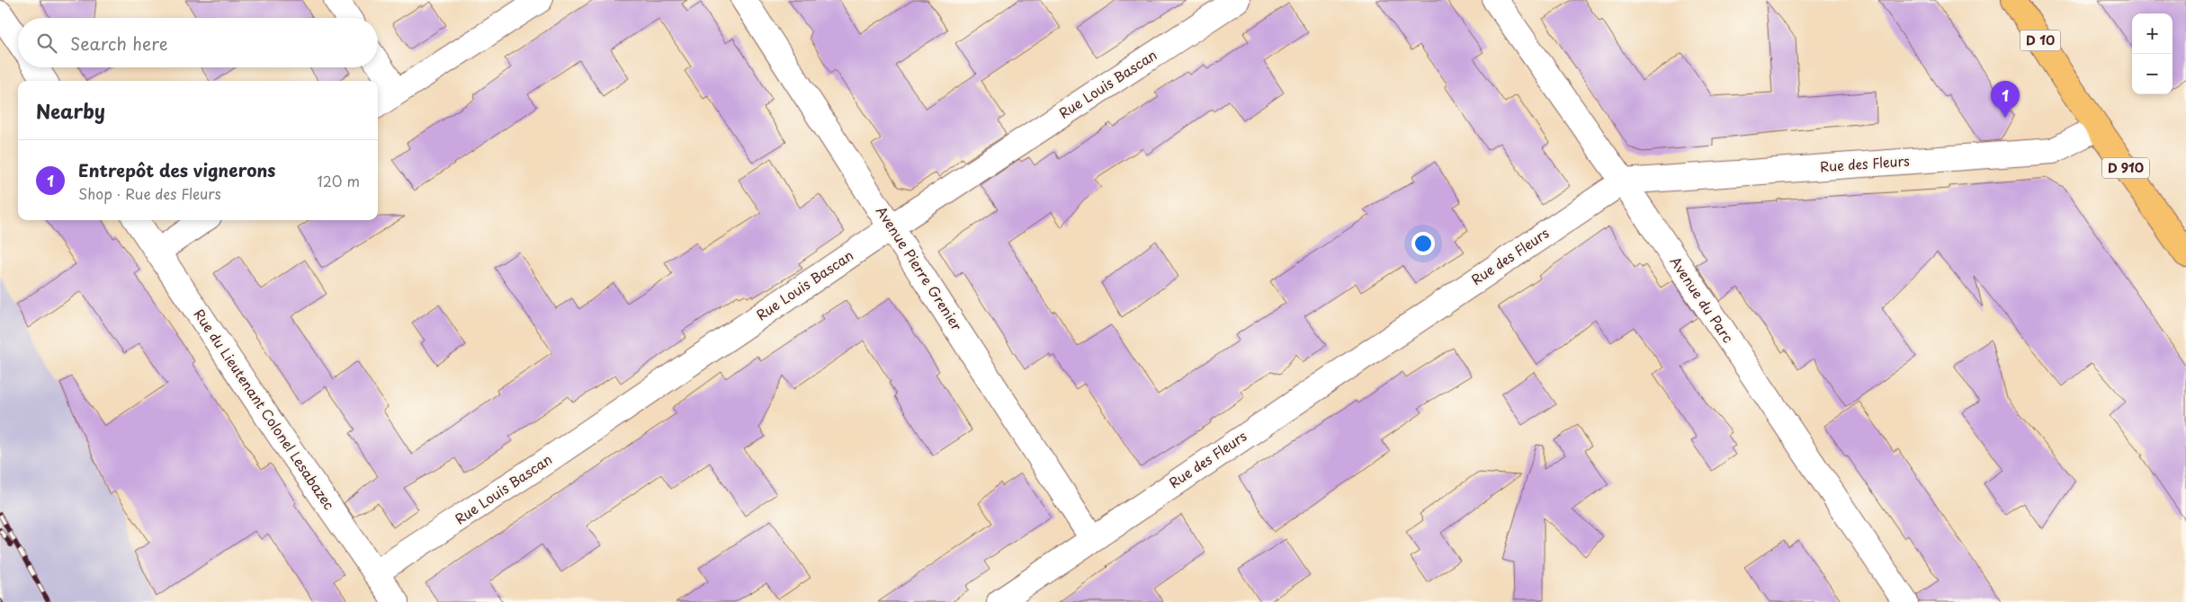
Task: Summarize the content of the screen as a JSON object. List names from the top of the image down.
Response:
{
  "streets": {
    "main road": ["D 10", "D 910"],
    "street": [
      "Rue Louis Bascan",
      "Rue des Fleurs",
      "Avenue Pierre Grenier",
      "Avenue du Parc",
      "Rue du Lieutenant Colonel Lesabazec"
    ]
  },
  "crossings": [
    ["D 10", "D 910"],
    ["Rue Louis Bascan", "Avenue Pierre Grenier"],
    ["Rue Louis Bascan", "Rue du Lieutenant Colonel Lesabazec"],
    ["Rue des Fleurs", "D 910"],
    ["Rue des Fleurs", "Avenue Pierre Grenier"],
    ["Rue des Fleurs", "Avenue du Parc"]
  ],
  "page": {
    "map_buttons": ["+", "−"],
    "search": "Search here",
    "pins": "1",
    "heading": "Nearby",
    "list": [
      {
        "mark": "1",
        "name": "Entrepôt des vignerons",
        "note": "Shop · Rue des Fleurs",
        "value": "120 m"
      }
    ]
  }
}
